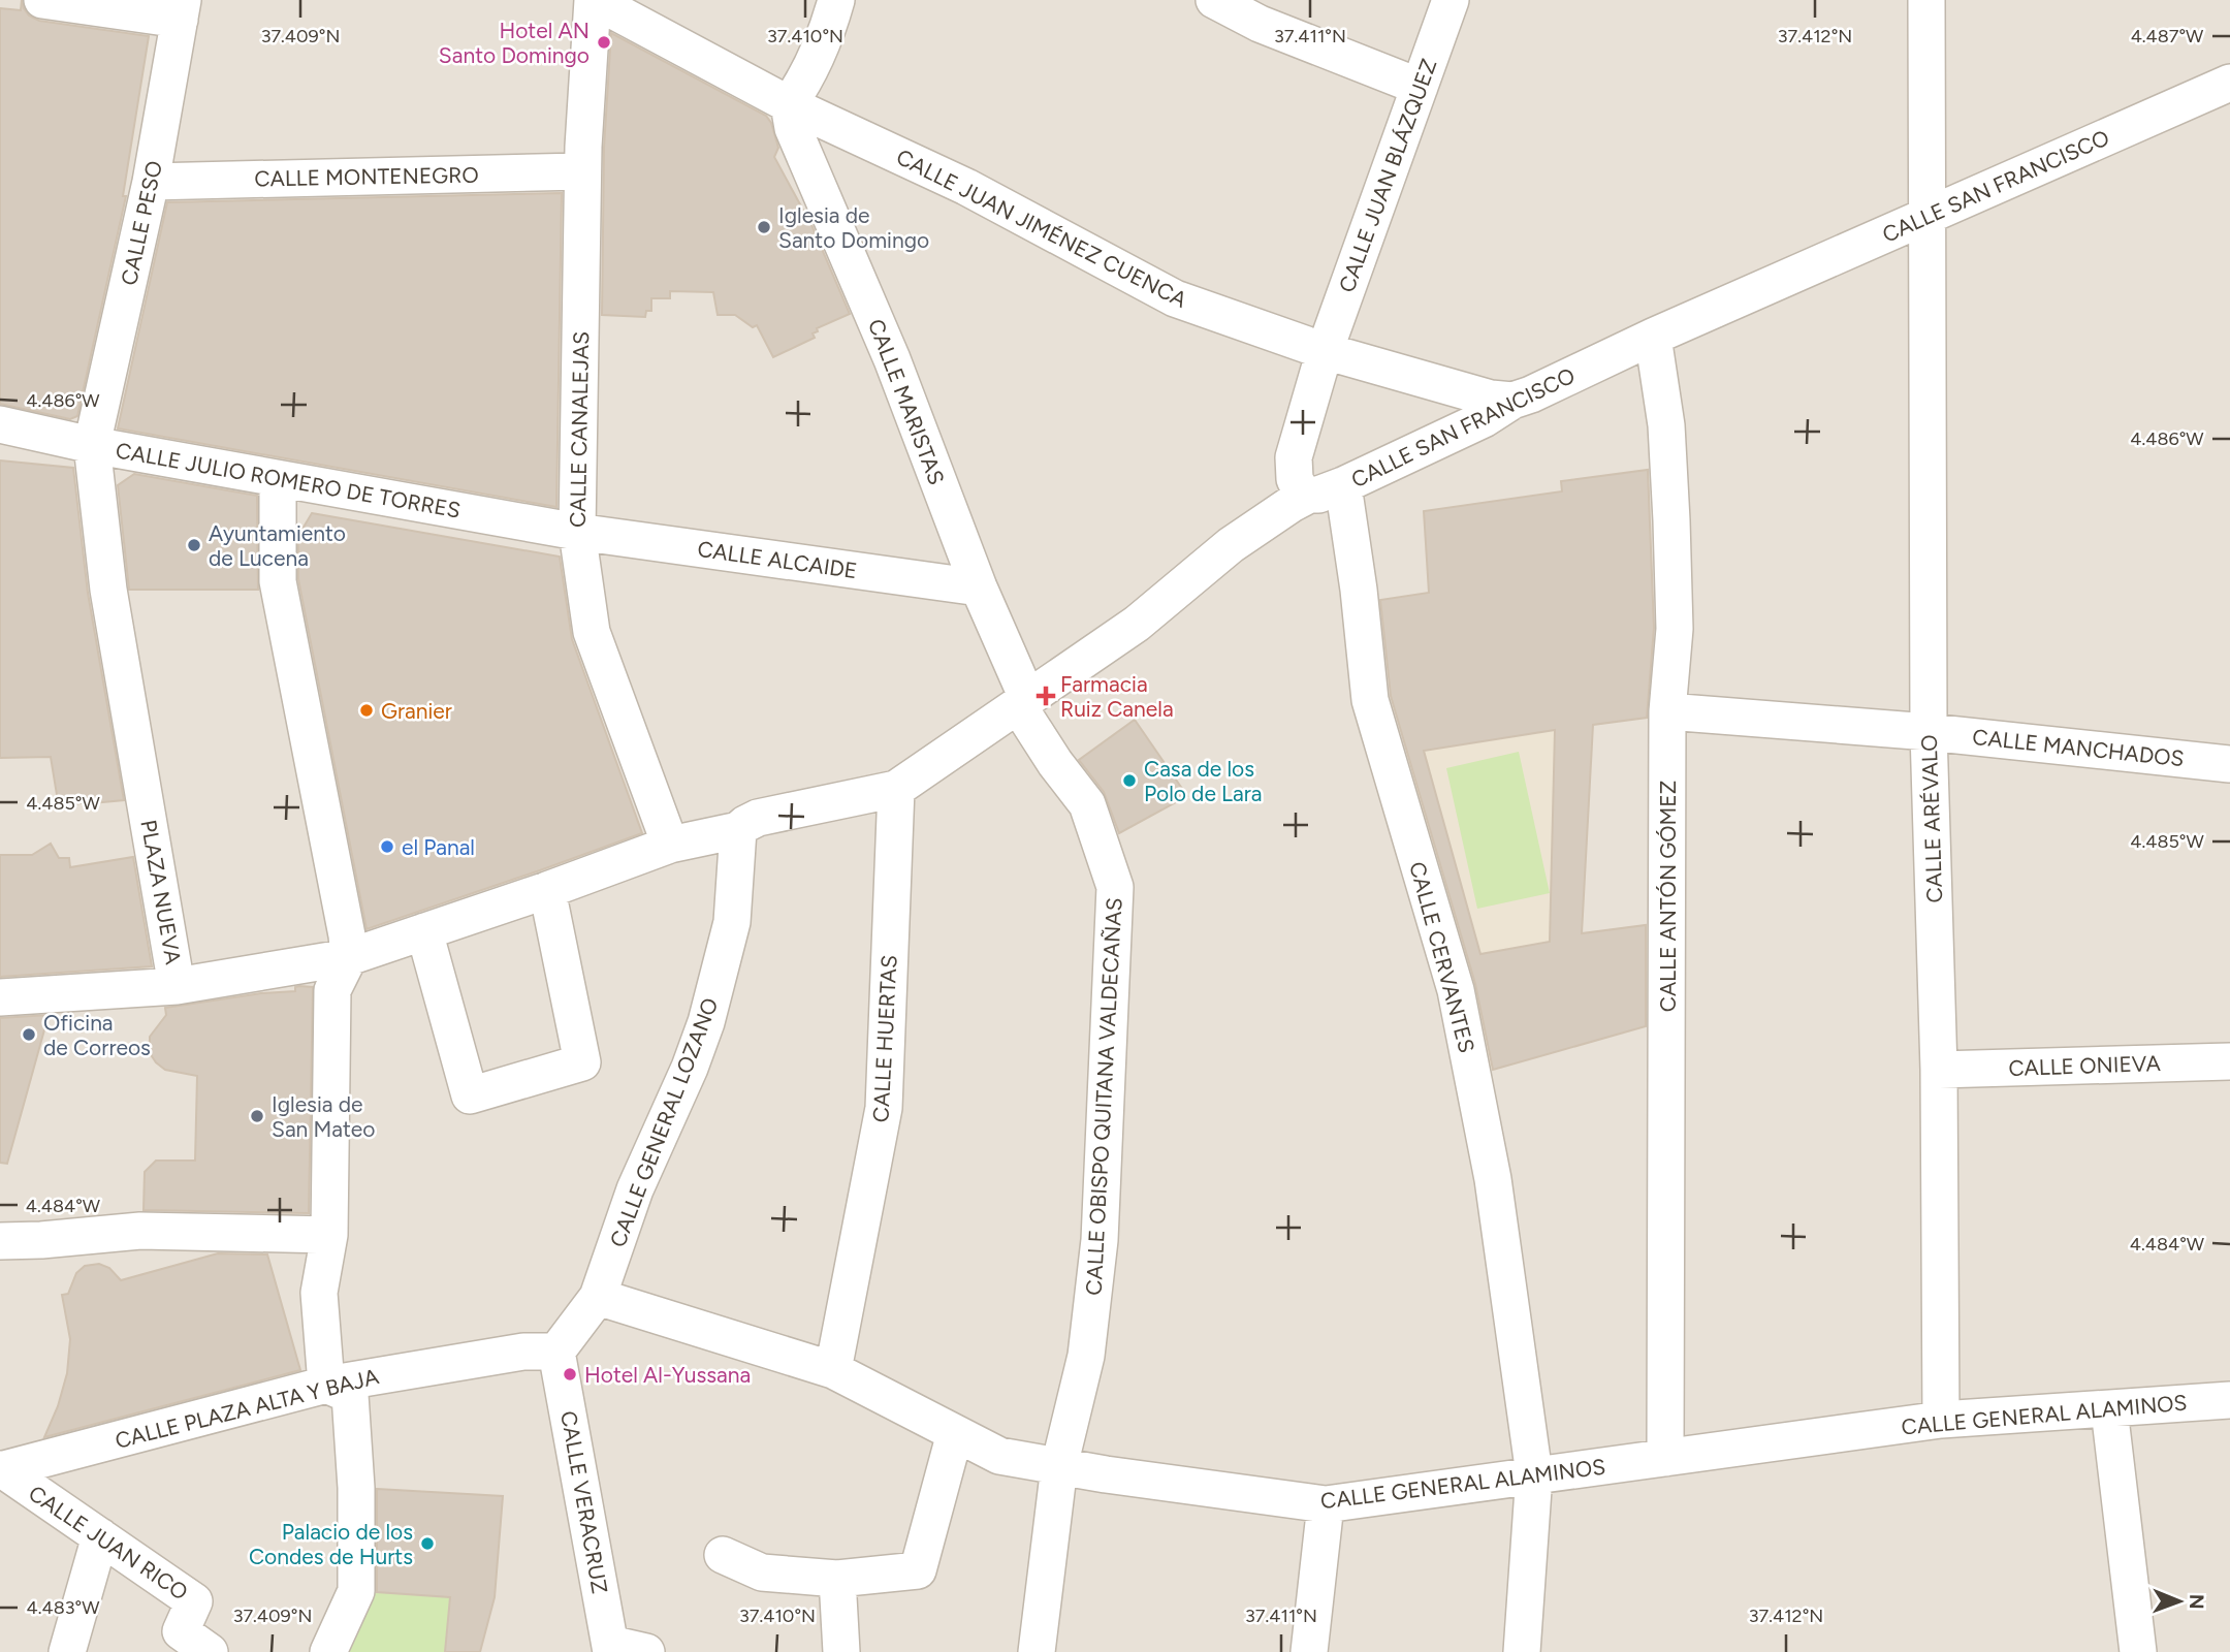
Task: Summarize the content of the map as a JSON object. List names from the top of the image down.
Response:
{
  "streets": {
    "street": [
      "CALLE JUAN BLÁZQUEZ",
      "CALLE MONTENEGRO",
      "CALLE SAN FRANCISCO",
      "CALLE PESO",
      "CALLE JUAN JIMÉNEZ CUENCA",
      "CALLE MARISTAS",
      "CALLE CANALEJAS",
      "CALLE JULIO ROMERO DE TORRES",
      "CALLE ALCAIDE",
      "CALLE MANCHADOS",
      "CALLE ARÉVALO",
      "PLAZA NUEVA",
      "CALLE ANTÓN GÓMEZ",
      "CALLE CERVANTES",
      "CALLE HUERTAS",
      "CALLE ONIEVA",
      "CALLE OBISPO QUITANA VALDECAÑAS",
      "CALLE GENERAL LOZANO",
      "CALLE PLAZA ALTA Y BAJA",
      "CALLE GENERAL ALAMINOS",
      "CALLE VERACRUZ",
      "CALLE JUAN RICO"
    ]
  },
  "crossings": [
    ["CALLE JUAN BLÁZQUEZ", "CALLE SAN FRANCISCO"],
    ["CALLE JUAN BLÁZQUEZ", "CALLE JUAN JIMÉNEZ CUENCA"],
    ["CALLE JUAN BLÁZQUEZ", "CALLE CERVANTES"],
    ["CALLE MONTENEGRO", "CALLE PESO"],
    ["CALLE MONTENEGRO", "CALLE CANALEJAS"],
    ["CALLE SAN FRANCISCO", "CALLE JUAN JIMÉNEZ CUENCA"],
    ["CALLE SAN FRANCISCO", "CALLE MARISTAS"],
    ["CALLE SAN FRANCISCO", "CALLE CANALEJAS"],
    ["CALLE SAN FRANCISCO", "CALLE ARÉVALO"],
    ["CALLE SAN FRANCISCO", "PLAZA NUEVA"],
    ["CALLE SAN FRANCISCO", "CALLE ANTÓN GÓMEZ"],
    ["CALLE SAN FRANCISCO", "CALLE CERVANTES"],
    ["CALLE SAN FRANCISCO", "CALLE HUERTAS"],
    ["CALLE SAN FRANCISCO", "CALLE OBISPO QUITANA VALDECAÑAS"],
    ["CALLE SAN FRANCISCO", "CALLE GENERAL LOZANO"],
    ["CALLE PESO", "CALLE JULIO ROMERO DE TORRES"],
    ["CALLE PESO", "PLAZA NUEVA"],
    ["CALLE JUAN JIMÉNEZ CUENCA", "CALLE MARISTAS"],
    ["CALLE JUAN JIMÉNEZ CUENCA", "CALLE CANALEJAS"],
    ["CALLE MARISTAS", "CALLE ALCAIDE"],
    ["CALLE MARISTAS", "CALLE OBISPO QUITANA VALDECAÑAS"],
    ["CALLE CANALEJAS", "CALLE JULIO ROMERO DE TORRES"],
    ["CALLE CANALEJAS", "CALLE ALCAIDE"],
    ["CALLE JULIO ROMERO DE TORRES", "CALLE ALCAIDE"],
    ["CALLE JULIO ROMERO DE TORRES", "PLAZA NUEVA"],
    ["CALLE MANCHADOS", "CALLE ARÉVALO"],
    ["CALLE MANCHADOS", "CALLE ANTÓN GÓMEZ"],
    ["CALLE ARÉVALO", "CALLE ONIEVA"],
    ["CALLE ARÉVALO", "CALLE GENERAL ALAMINOS"],
    ["CALLE ANTÓN GÓMEZ", "CALLE GENERAL ALAMINOS"],
    ["CALLE CERVANTES", "CALLE GENERAL ALAMINOS"],
    ["CALLE HUERTAS", "CALLE GENERAL ALAMINOS"],
    ["CALLE OBISPO QUITANA VALDECAÑAS", "CALLE GENERAL ALAMINOS"],
    ["CALLE GENERAL LOZANO", "CALLE GENERAL ALAMINOS"],
    ["CALLE PLAZA ALTA Y BAJA", "CALLE VERACRUZ"],
    ["CALLE PLAZA ALTA Y BAJA", "CALLE JUAN RICO"]
  ],
  "places": {
    "other": [
      "Hotel AN Santo Domingo",
      "Iglesia de Santo Domingo",
      "Ayuntamiento de Lucena",
      "Granier",
      "Casa de los Polo de Lara",
      "el Panal",
      "Oficina de Correos",
      "Iglesia de San Mateo",
      "Hotel Al-Yussana",
      "Palacio de los Condes de Hurts"
    ],
    "health": ["Farmacia Ruiz Canela"]
  },
  "north": "right",
  "coordinates": [
    "4.487°W",
    "37.409°N",
    "37.410°N",
    "37.411°N",
    "37.412°N",
    "4.486°W",
    "4.485°W",
    "4.484°W",
    "4.483°W"
  ]
}
